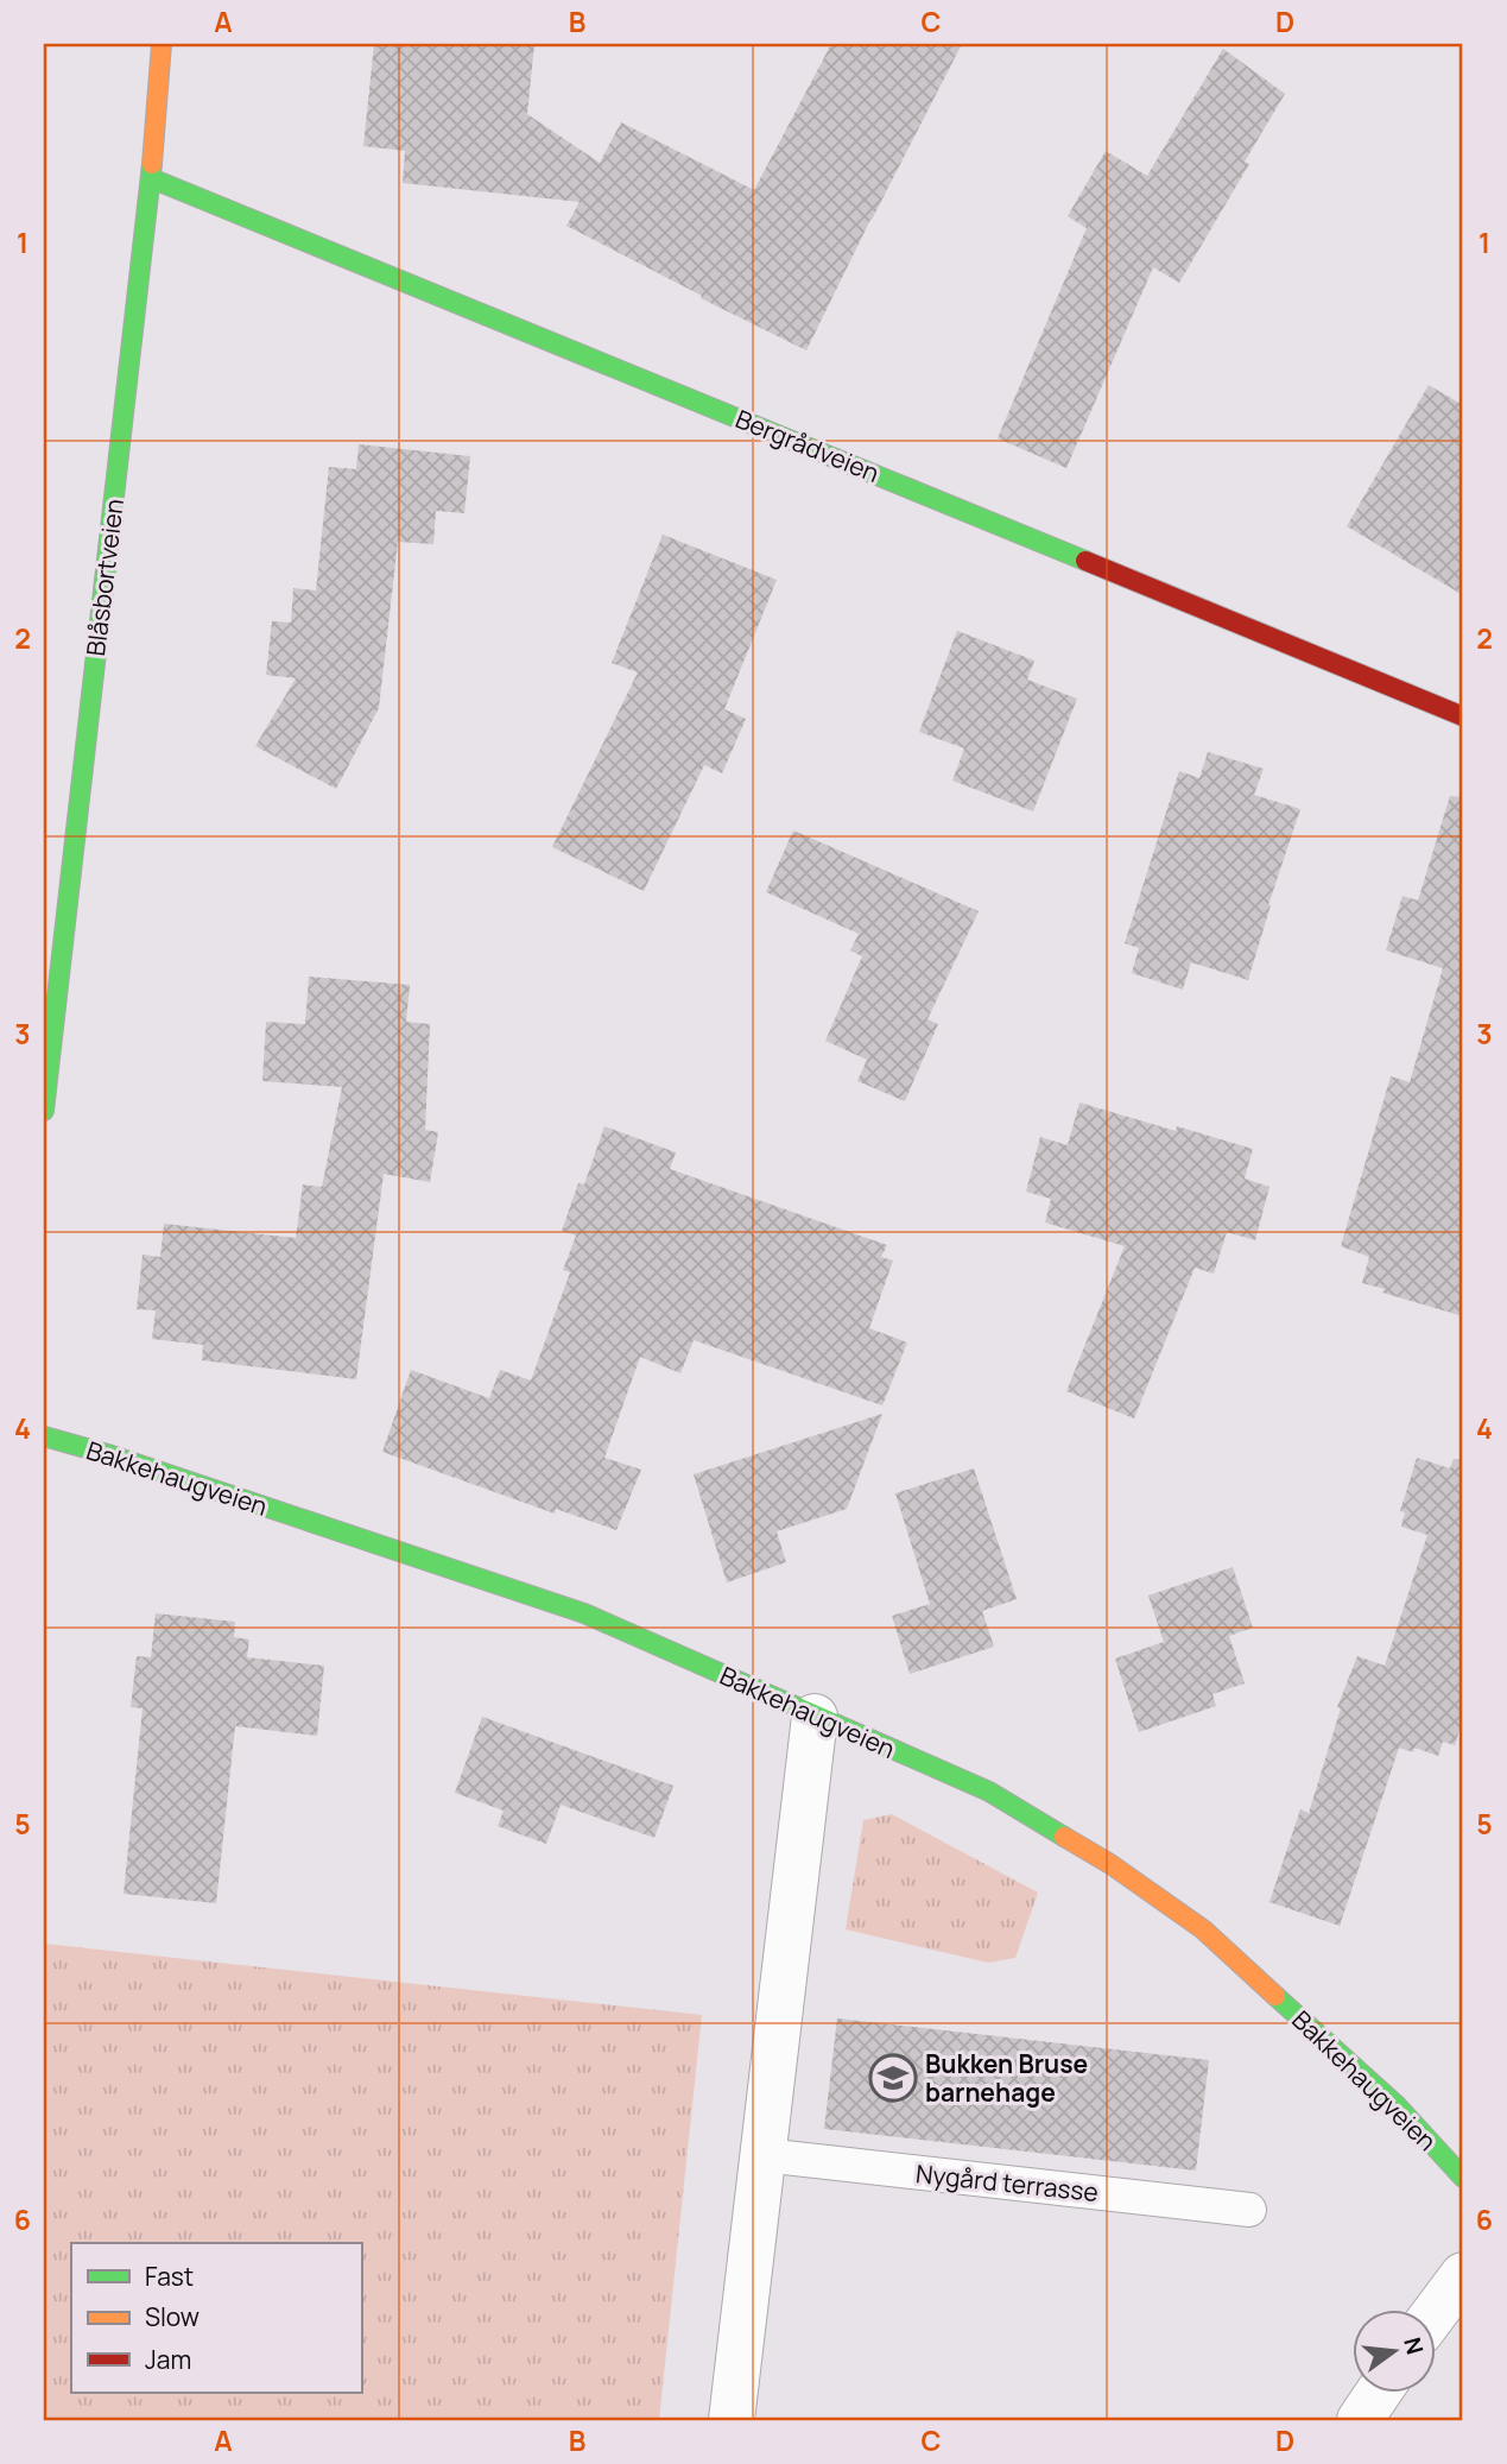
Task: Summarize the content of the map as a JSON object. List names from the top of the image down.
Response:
{
  "streets": {
    "street": ["Bergrådveien", "Blåsbortveien", "Bakkehaugveien"],
    "lane": ["Nygård terrasse"]
  },
  "crossings": [
    ["Bergrådveien", "Blåsbortveien"]
  ],
  "places": {
    "school or university": ["Bukken Bruse barnehage"]
  },
  "legend": ["Fast", "Slow", "Jam"],
  "north": "right",
  "grid": {
    "columns": [
      "A",
      "B",
      "C",
      "D"
    ],
    "rows": [
      "1",
      "2",
      "3",
      "4",
      "5",
      "6"
    ]
  }
}
